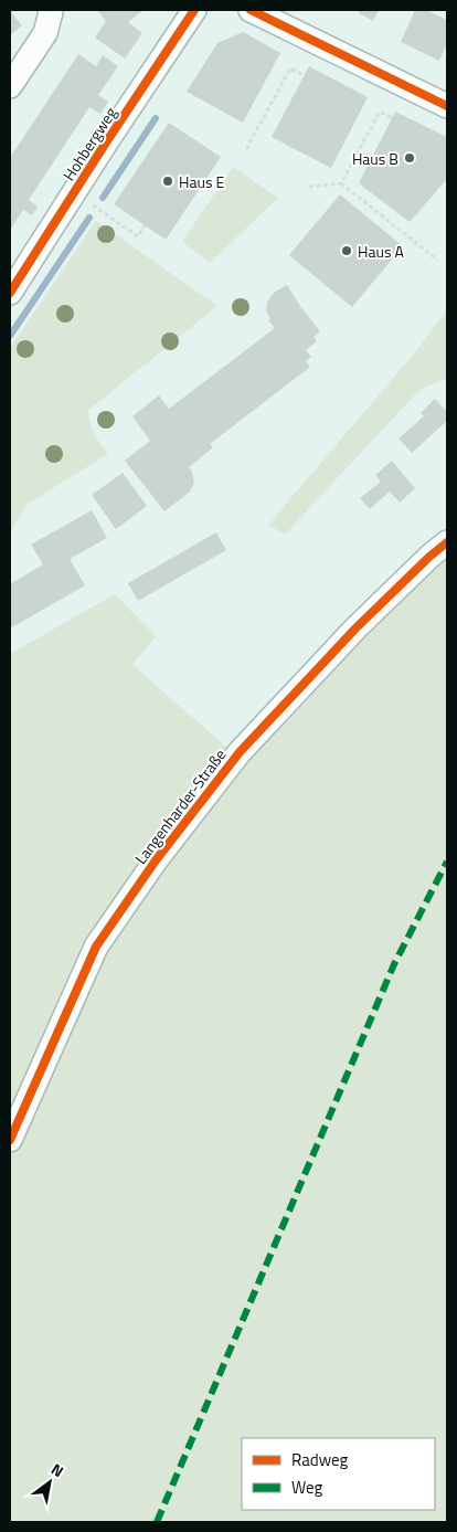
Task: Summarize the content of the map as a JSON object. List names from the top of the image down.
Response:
{
  "streets": {
    "street": ["Hohbergweg", "Langenharder-Straße"]
  },
  "places": ["Haus B", "Haus E", "Haus A"],
  "legend": ["Radweg", "Weg"],
  "north": "top right"
}
